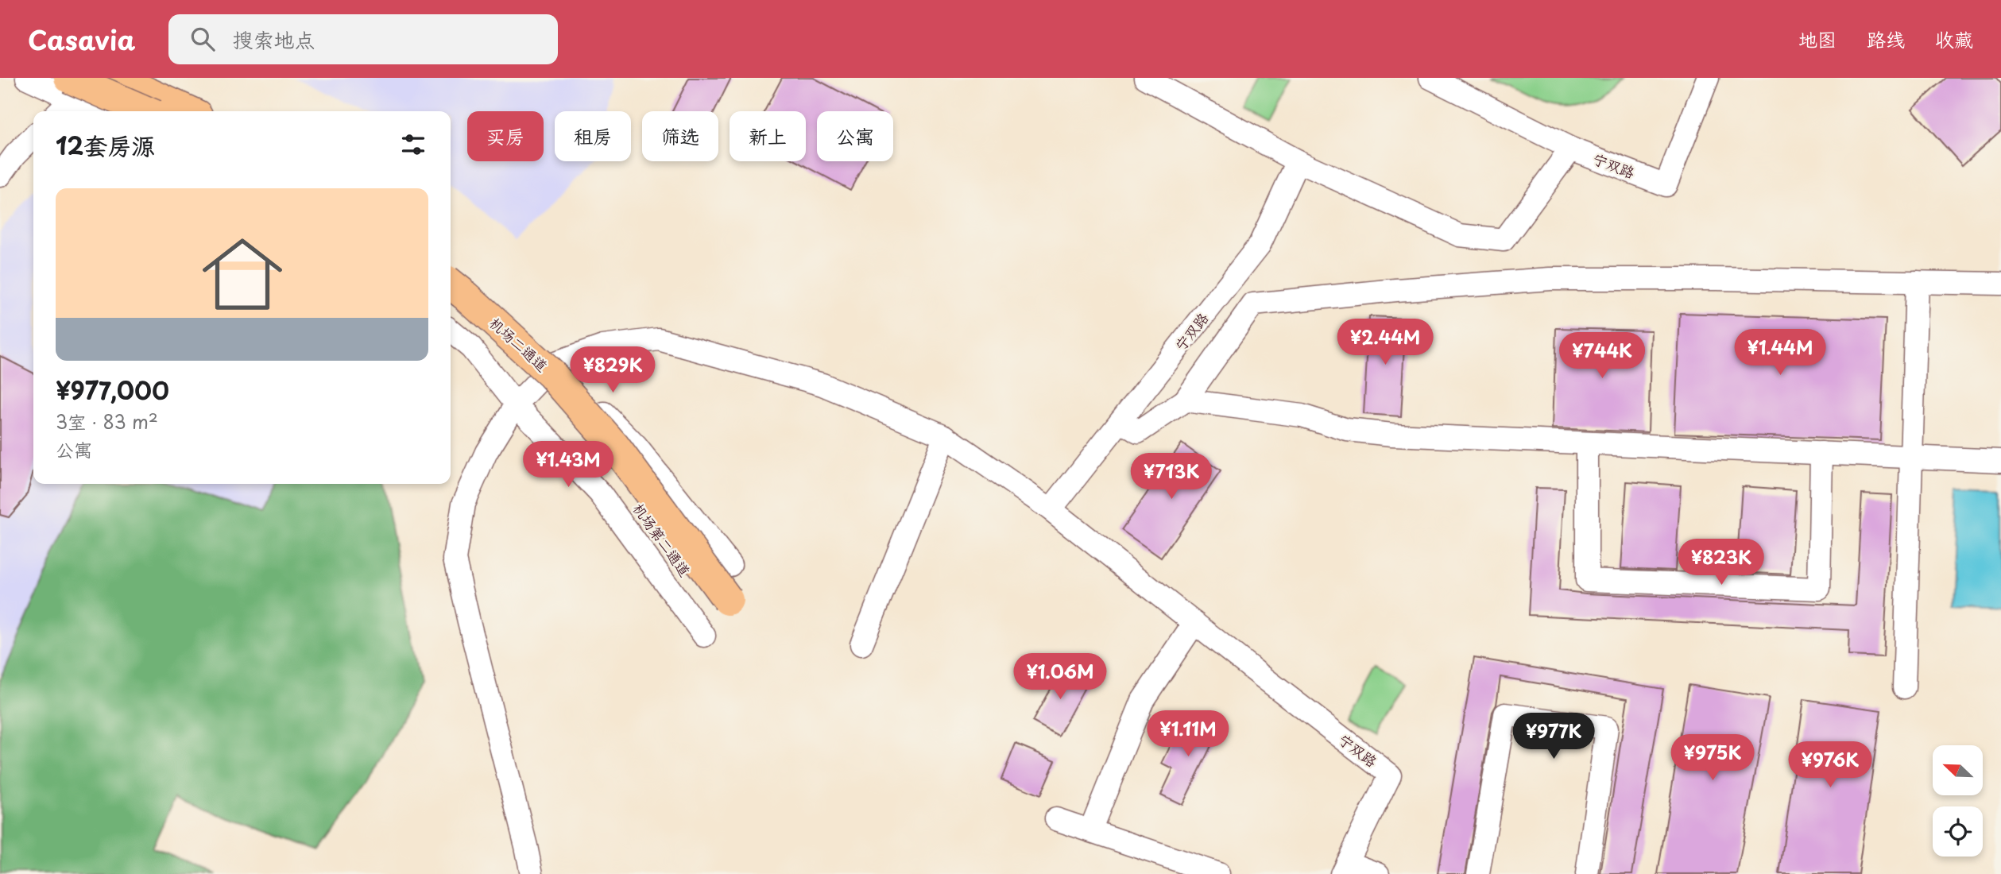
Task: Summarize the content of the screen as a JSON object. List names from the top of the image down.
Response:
{
  "streets": {
    "highway": ["机场二通道", "机场第二通道"],
    "street": ["宁双路"]
  },
  "crossings": [
    ["机场二通道", "机场第二通道"]
  ],
  "north": "top left",
  "page": {
    "header": "Casavia",
    "search": "搜索地点",
    "nav": ["地图", "路线", "收藏"],
    "chip": [
      "买房",
      "租房",
      "筛选",
      "新上",
      "公寓"
    ],
    "heading": "12套房源",
    "list": [
      {
        "name": "¥977,000",
        "note": "3室 · 83 m² · 公寓"
      }
    ],
    "price": [
      "¥2.44M",
      "¥1.44M",
      "¥744K",
      "¥829K",
      "¥1.43M",
      "¥713K",
      "¥823K",
      "¥1.06M",
      "¥1.11M",
      "¥977K",
      "¥975K",
      "¥976K"
    ]
  }
}
